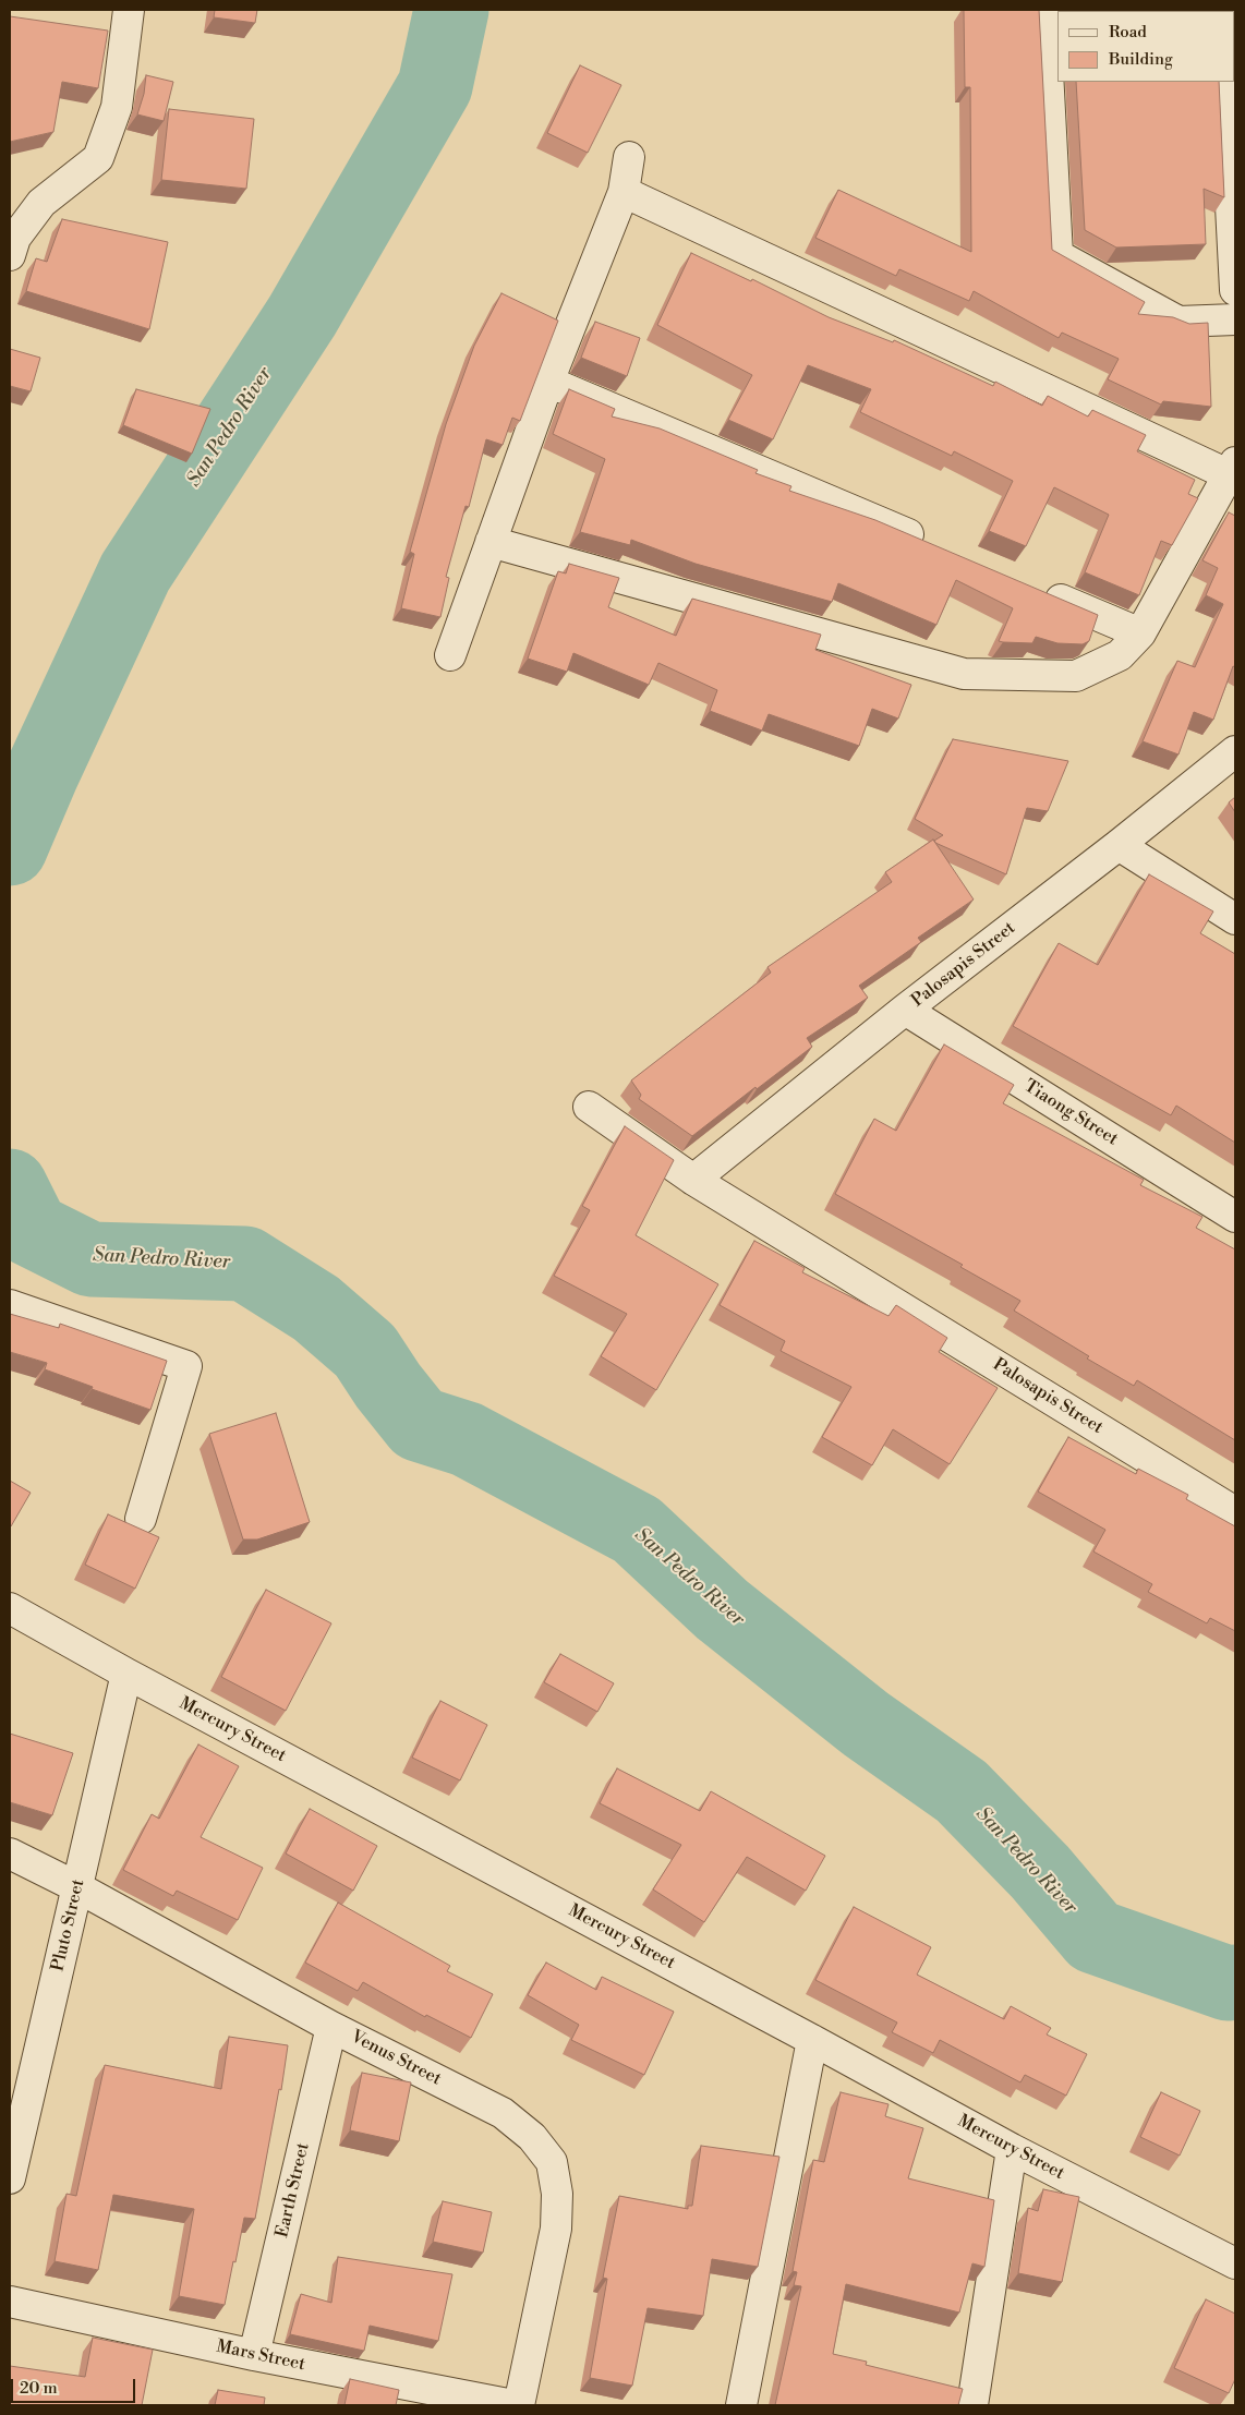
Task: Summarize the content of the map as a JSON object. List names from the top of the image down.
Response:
{
  "streets": {
    "street": [
      "Palosapis Street",
      "Tiaong Street",
      "Mercury Street",
      "Pluto Street",
      "Venus Street",
      "Earth Street",
      "Mars Street"
    ]
  },
  "crossings": [
    ["Palosapis Street", "Tiaong Street"],
    ["Mercury Street", "Pluto Street"],
    ["Pluto Street", "Venus Street"],
    ["Venus Street", "Earth Street"],
    ["Earth Street", "Mars Street"]
  ],
  "water": ["San Pedro River"],
  "legend": ["Road", "Building"],
  "scale_bar": "20 m"
}
